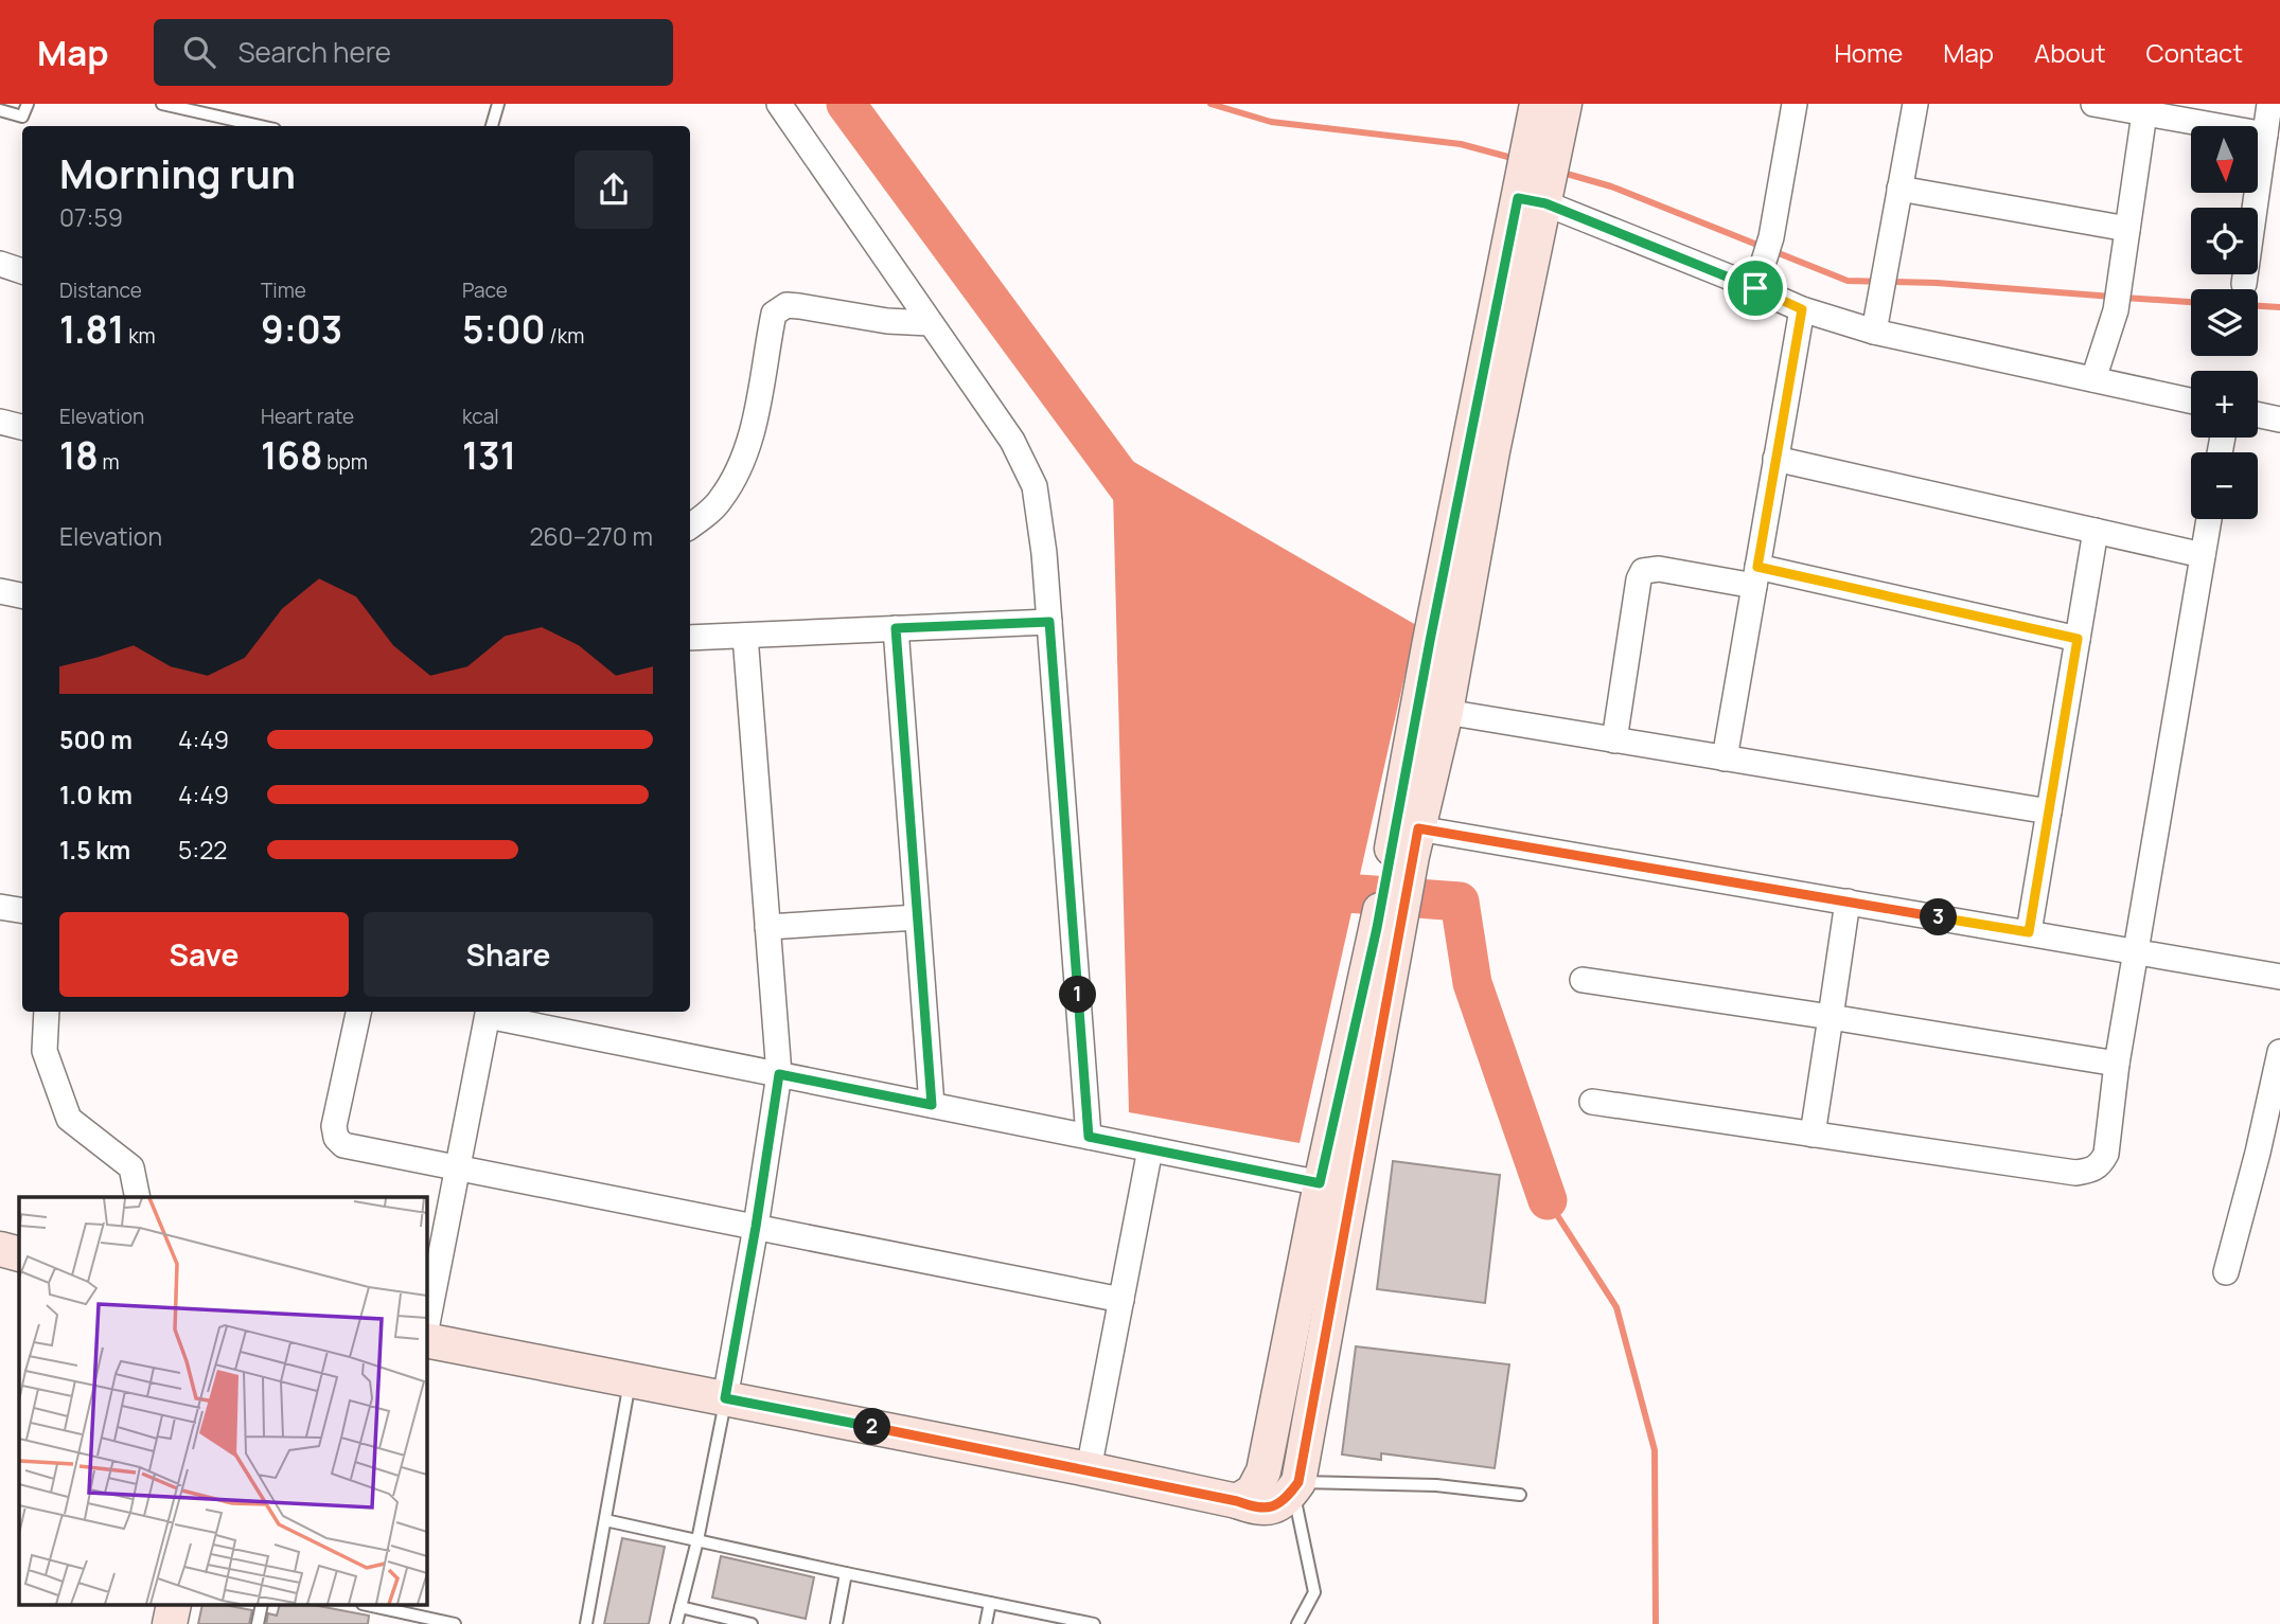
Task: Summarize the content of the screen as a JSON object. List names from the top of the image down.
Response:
{
  "north": "bottom",
  "page": {
    "header": "Map",
    "search": "Search here",
    "nav": [
      "Home",
      "Map",
      "About",
      "Contact"
    ],
    "map_buttons": ["+", "−"],
    "heading": ["Morning run", "07:59"],
    "stats": [
      ["Distance", "1.81 km"],
      ["Time", "9:03"],
      ["Pace", "5:00 /km"],
      ["Elevation", "18 m"],
      ["Heart rate", "168 bpm"],
      ["kcal", "131"]
    ],
    "chart": ["Elevation", "260–270 m"],
    "list": [
      {
        "name": "500 m",
        "note": "4:49"
      },
      {
        "name": "1.0 km",
        "note": "4:49"
      },
      {
        "name": "1.5 km",
        "note": "5:22"
      }
    ],
    "buttons": ["Save", "Share"],
    "pins": ["3", "1", "2"]
  }
}
